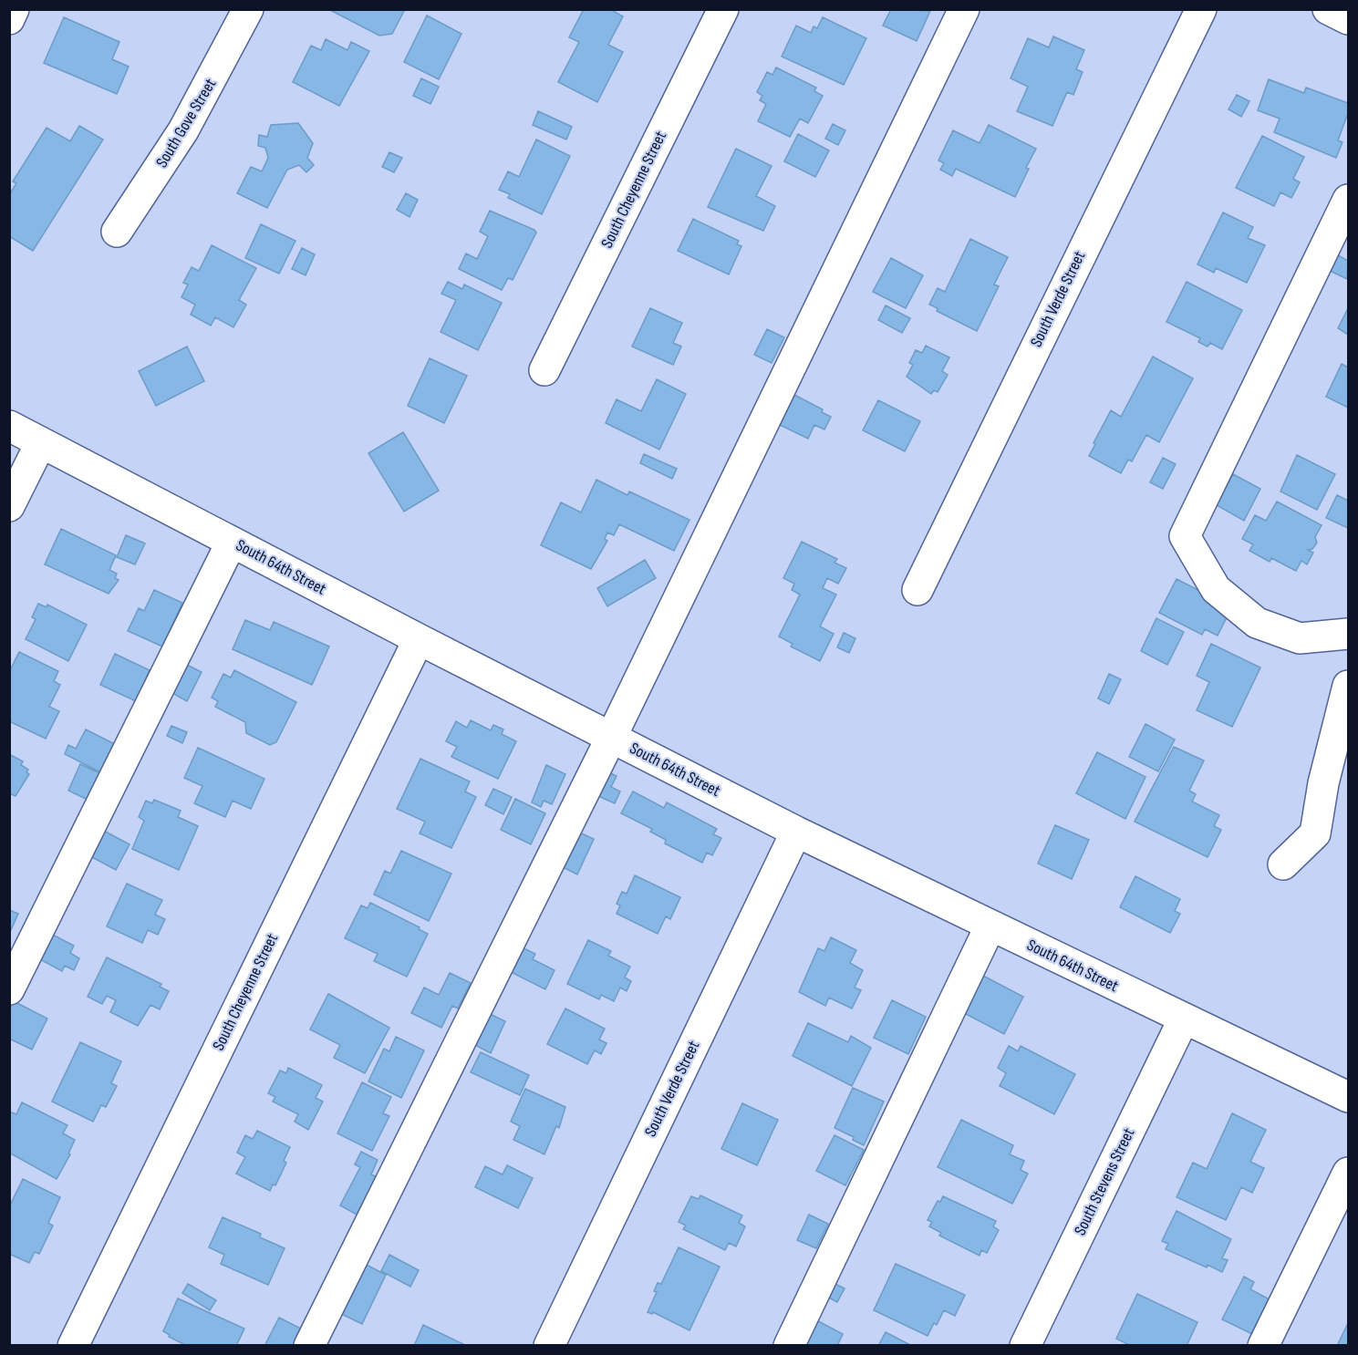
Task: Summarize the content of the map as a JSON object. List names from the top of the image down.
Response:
{
  "streets": {
    "street": [
      "South Gove Street",
      "South Cheyenne Street",
      "South Verde Street",
      "South 64th Street",
      "South Stevens Street"
    ]
  },
  "crossings": [
    ["South Cheyenne Street", "South 64th Street"],
    ["South Verde Street", "South 64th Street"],
    ["South 64th Street", "South Stevens Street"]
  ]
}
